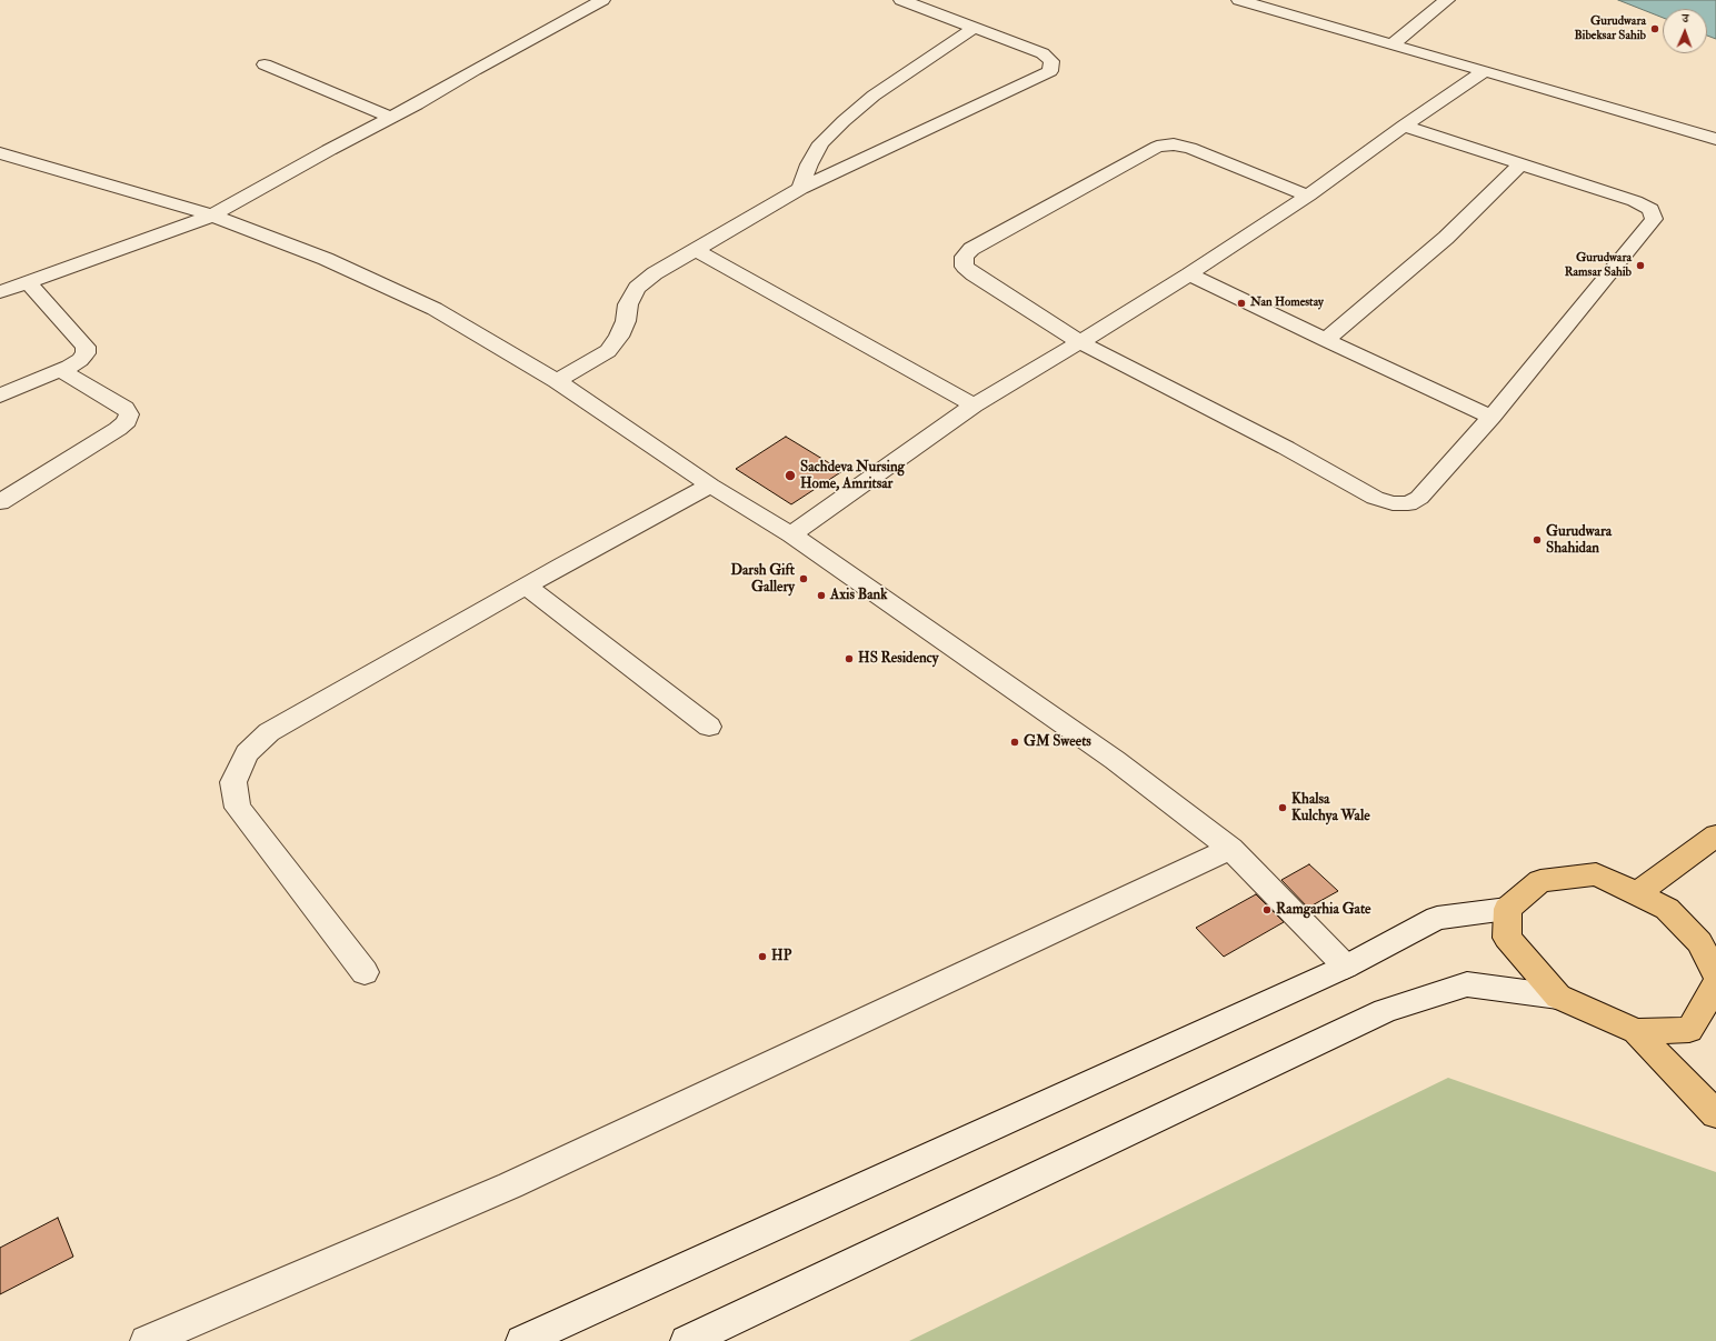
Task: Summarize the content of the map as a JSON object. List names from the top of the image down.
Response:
{
  "places": [
    "Gurudwara Bibeksar Sahib",
    "Gurudwara Ramsar Sahib",
    "Nan Homestay",
    "Sachdeva Nursing Home, Amritsar",
    "Gurudwara Shahidan",
    "Darsh Gift Gallery",
    "Axis Bank",
    "HS Residency",
    "GM Sweets",
    "Khalsa Kulchya Wale",
    "Ramgarhia Gate",
    "HP"
  ],
  "north": "top"
}
